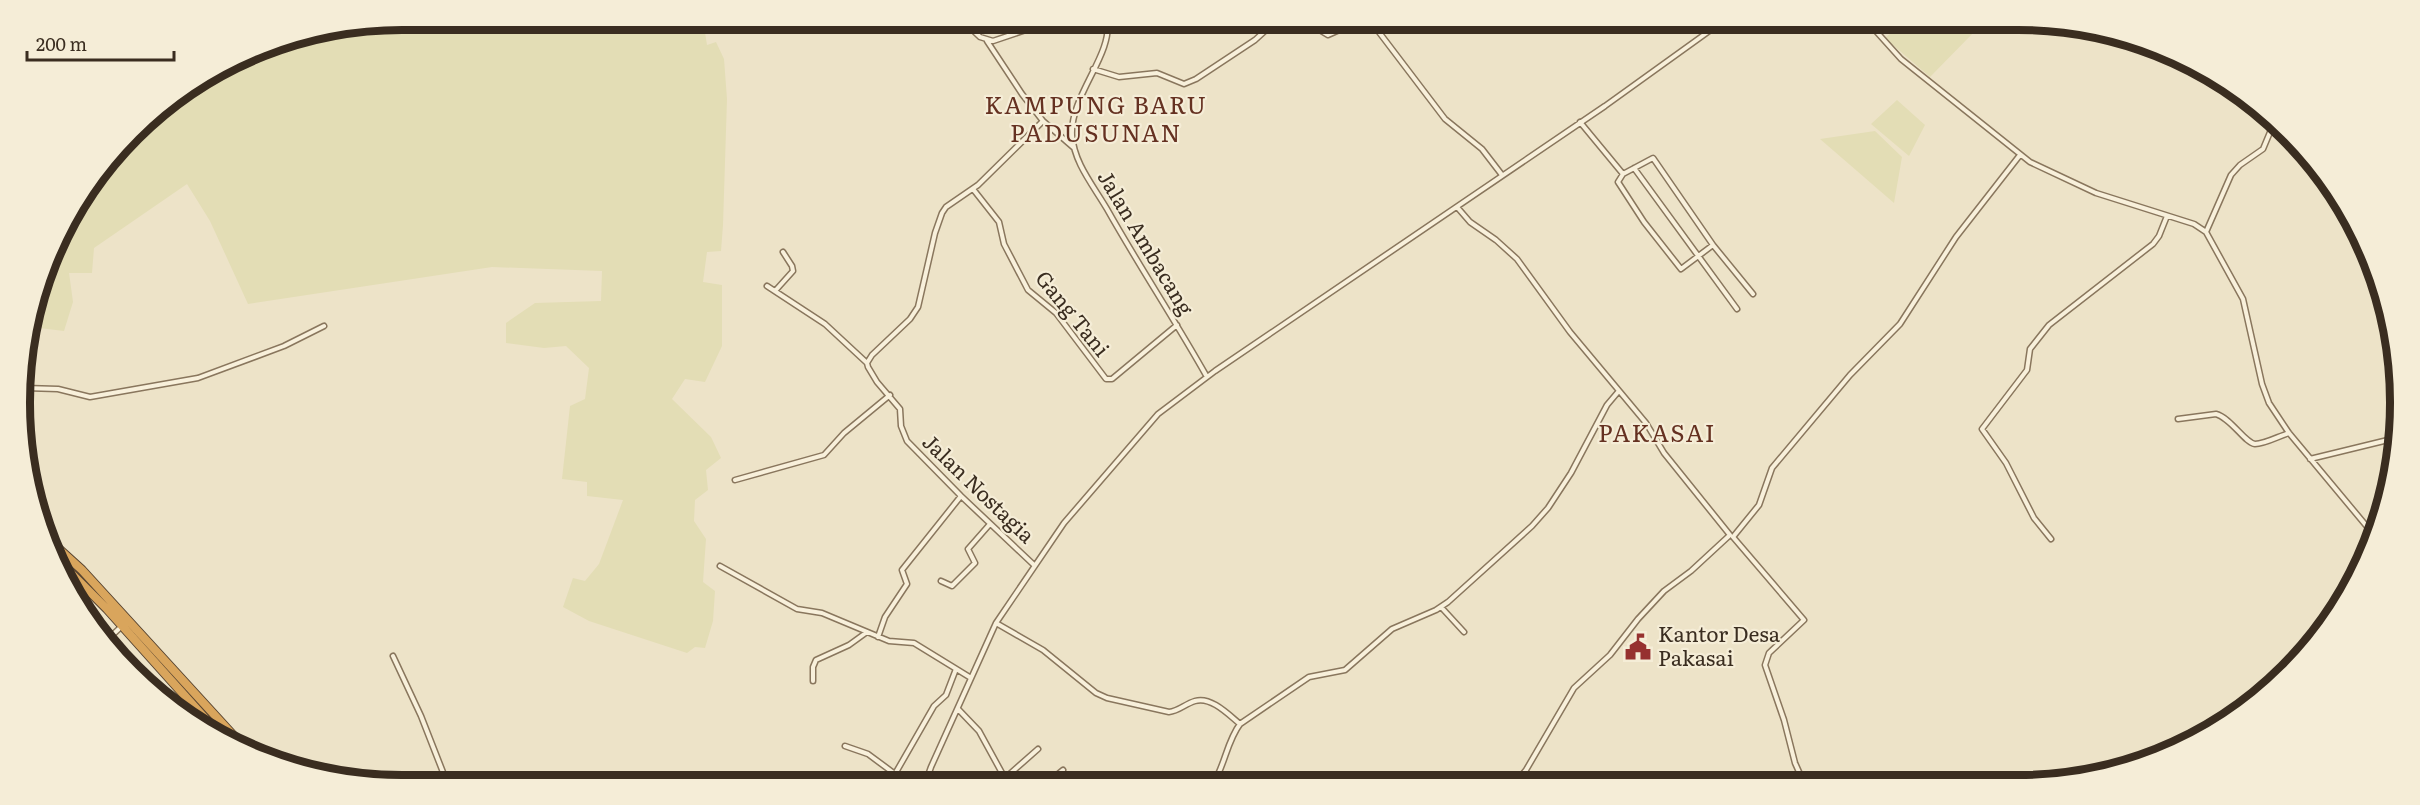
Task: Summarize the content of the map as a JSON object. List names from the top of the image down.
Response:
{
  "streets": {
    "street": ["Jalan Ambacang", "Gang Tani", "Jalan Nostagia"]
  },
  "crossings": [
    ["Jalan Ambacang", "Gang Tani"]
  ],
  "districts": ["KAMPUNG BARU PADUSUNAN", "PAKASAI"],
  "places": {
    "public building": ["Kantor Desa Pakasai"]
  },
  "scale_bar": "200 m"
}
